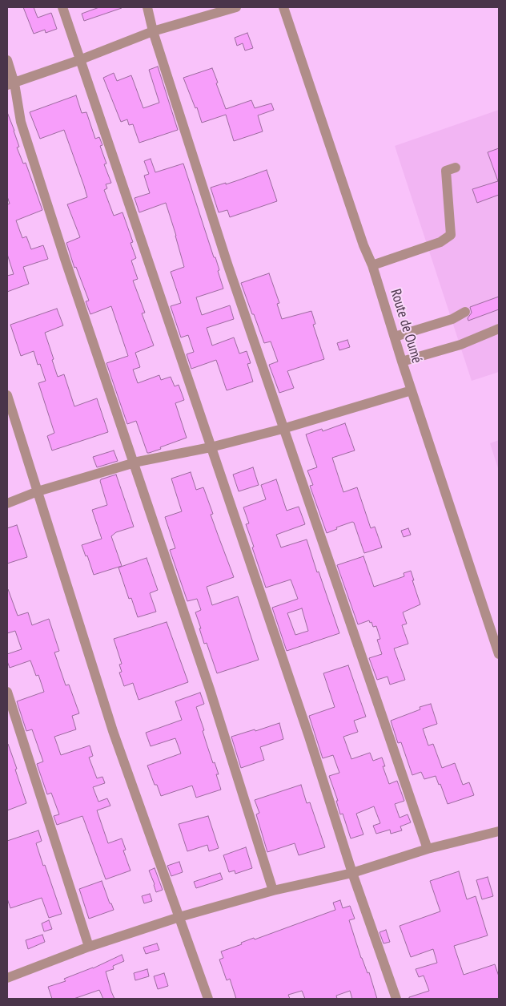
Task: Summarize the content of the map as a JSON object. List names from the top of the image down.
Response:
{
  "streets": {
    "street": ["Route de Oumé"]
  }
}
